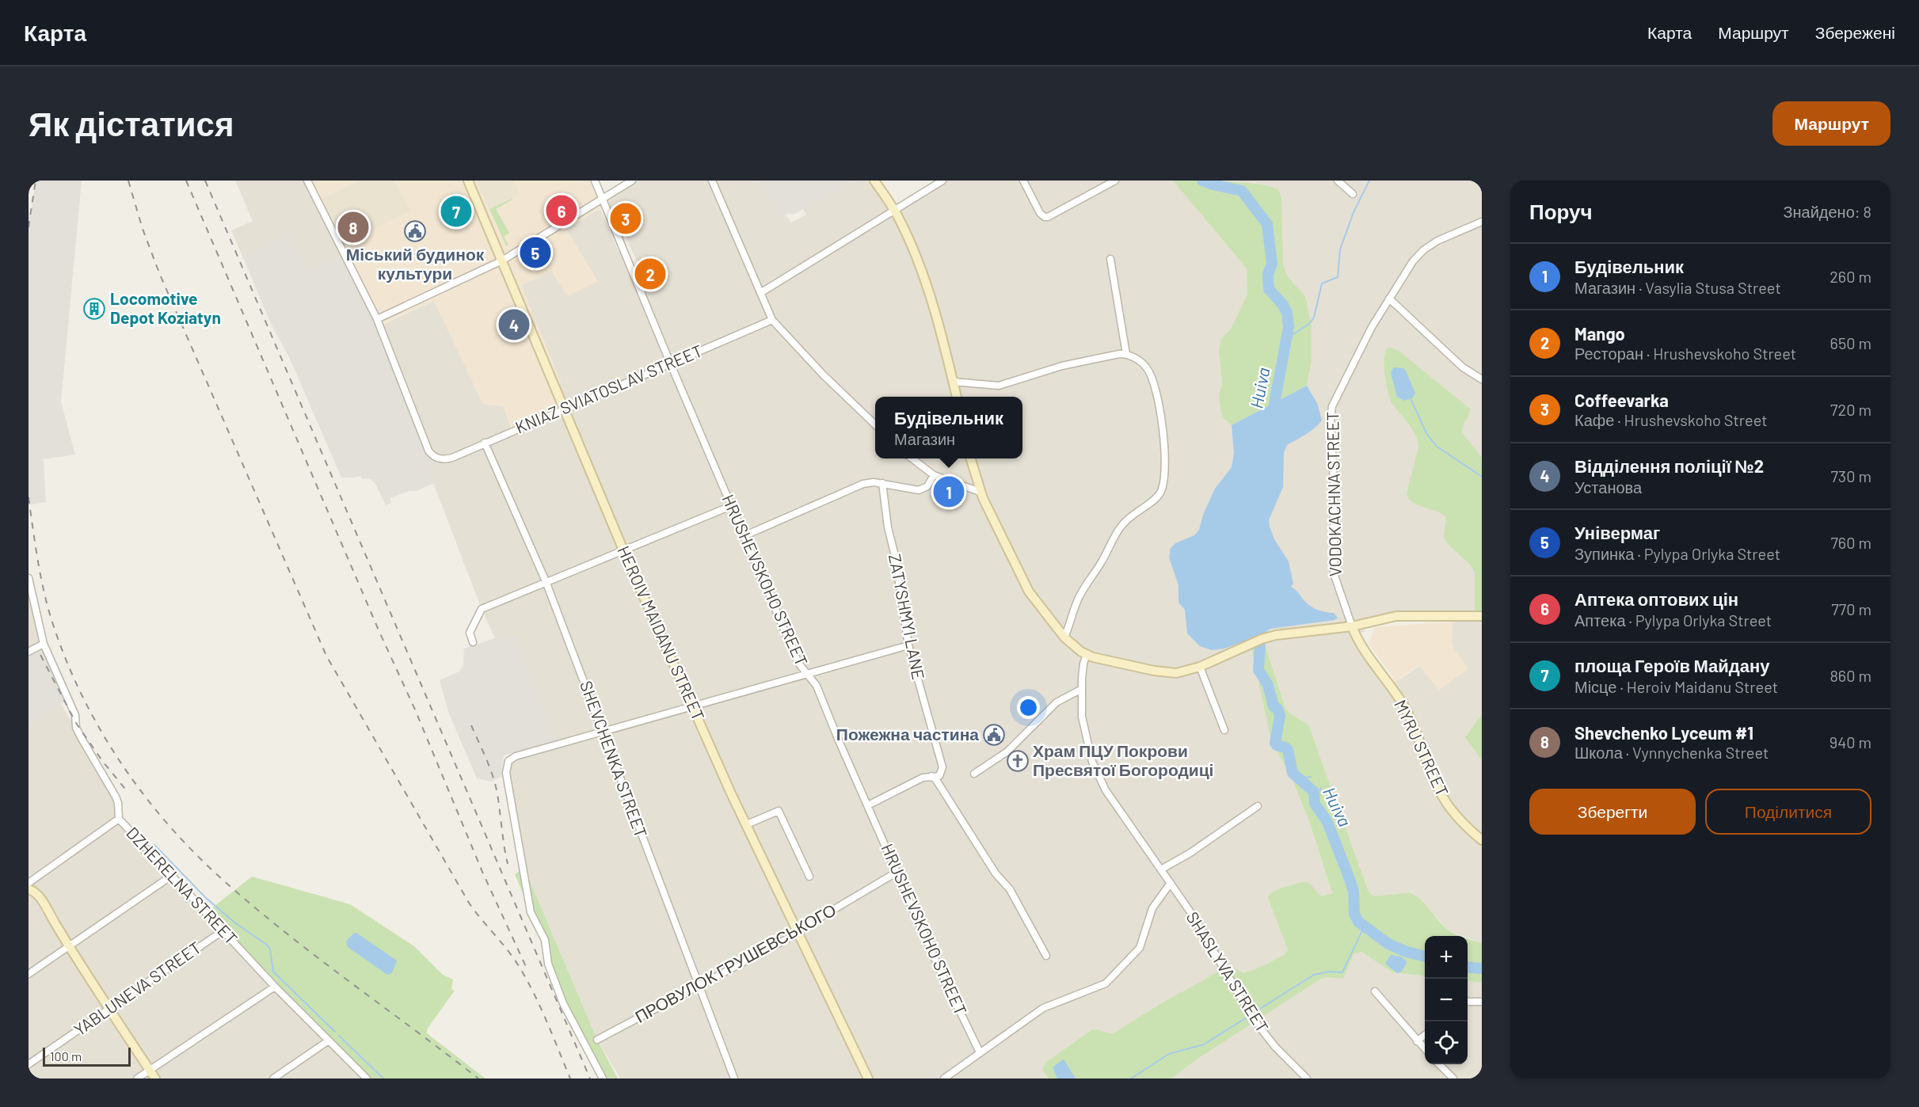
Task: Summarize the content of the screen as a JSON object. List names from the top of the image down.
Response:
{
  "streets": {
    "street": [
      "KNIAZ SVIATOSLAV STREET",
      "VODOKACHNA STREET",
      "HRUSHEVSKOHO STREET",
      "ZATYSHMYI LANE",
      "HEROIV MAIDANU STREET",
      "MYRU STREET",
      "SHEVCHENKA STREET",
      "DZHERELNA STREET",
      "ПРОВУЛОК ГРУШЕВСЬКОГО",
      "SHASLYVA STREET",
      "YABLUNEVA STREET"
    ]
  },
  "crossings": [
    ["KNIAZ SVIATOSLAV STREET", "HRUSHEVSKOHO STREET"],
    ["KNIAZ SVIATOSLAV STREET", "HEROIV MAIDANU STREET"],
    ["KNIAZ SVIATOSLAV STREET", "SHEVCHENKA STREET"],
    ["VODOKACHNA STREET", "MYRU STREET"],
    ["HRUSHEVSKOHO STREET", "ПРОВУЛОК ГРУШЕВСЬКОГО"],
    ["HEROIV MAIDANU STREET", "ПРОВУЛОК ГРУШЕВСЬКОГО"],
    ["SHEVCHENKA STREET", "ПРОВУЛОК ГРУШЕВСЬКОГО"],
    ["DZHERELNA STREET", "YABLUNEVA STREET"]
  ],
  "water": ["Huiva"],
  "places": {
    "public building": ["Міський будинок культури", "Пожежна частина"],
    "building": ["Locomotive Depot Koziatyn"],
    "church": ["Храм ПЦУ Покрови Пресвятої Богородиці"]
  },
  "scale_bar": "100 m",
  "page": {
    "header": "Карта",
    "nav": ["Карта", "Маршрут", "Збережені"],
    "buttons": [
      "Маршрут",
      ["Зберегти", "Поділитися"]
    ],
    "title": "Як дістатися",
    "heading": ["Поруч", "Знайдено: 8"],
    "pins": [
      "6",
      "7",
      "3",
      "8",
      "5",
      "2",
      "4",
      "1"
    ],
    "list": [
      {
        "mark": "1",
        "name": "Будівельник",
        "note": "Магазин · Vasylia Stusa Street",
        "value": "260 m"
      },
      {
        "mark": "2",
        "name": "Mango",
        "note": "Ресторан · Hrushevskoho Street",
        "value": "650 m"
      },
      {
        "mark": "3",
        "name": "Coffeevarka",
        "note": "Кафе · Hrushevskoho Street",
        "value": "720 m"
      },
      {
        "mark": "4",
        "name": "Відділення поліції №2",
        "note": "Установа",
        "value": "730 m"
      },
      {
        "mark": "5",
        "name": "Універмаг",
        "note": "Зупинка · Pylypa Orlyka Street",
        "value": "760 m"
      },
      {
        "mark": "6",
        "name": "Аптека оптових цін",
        "note": "Аптека · Pylypa Orlyka Street",
        "value": "770 m"
      },
      {
        "mark": "7",
        "name": "площа Героїв Майдану",
        "note": "Місце · Heroiv Maidanu Street",
        "value": "860 m"
      },
      {
        "mark": "8",
        "name": "Shevchenko Lyceum #1",
        "note": "Школа · Vynnychenka Street",
        "value": "940 m"
      }
    ],
    "popup": ["Будівельник", "Магазин"],
    "map_buttons": ["+", "−"],
    "scale": "100 m"
  }
}
